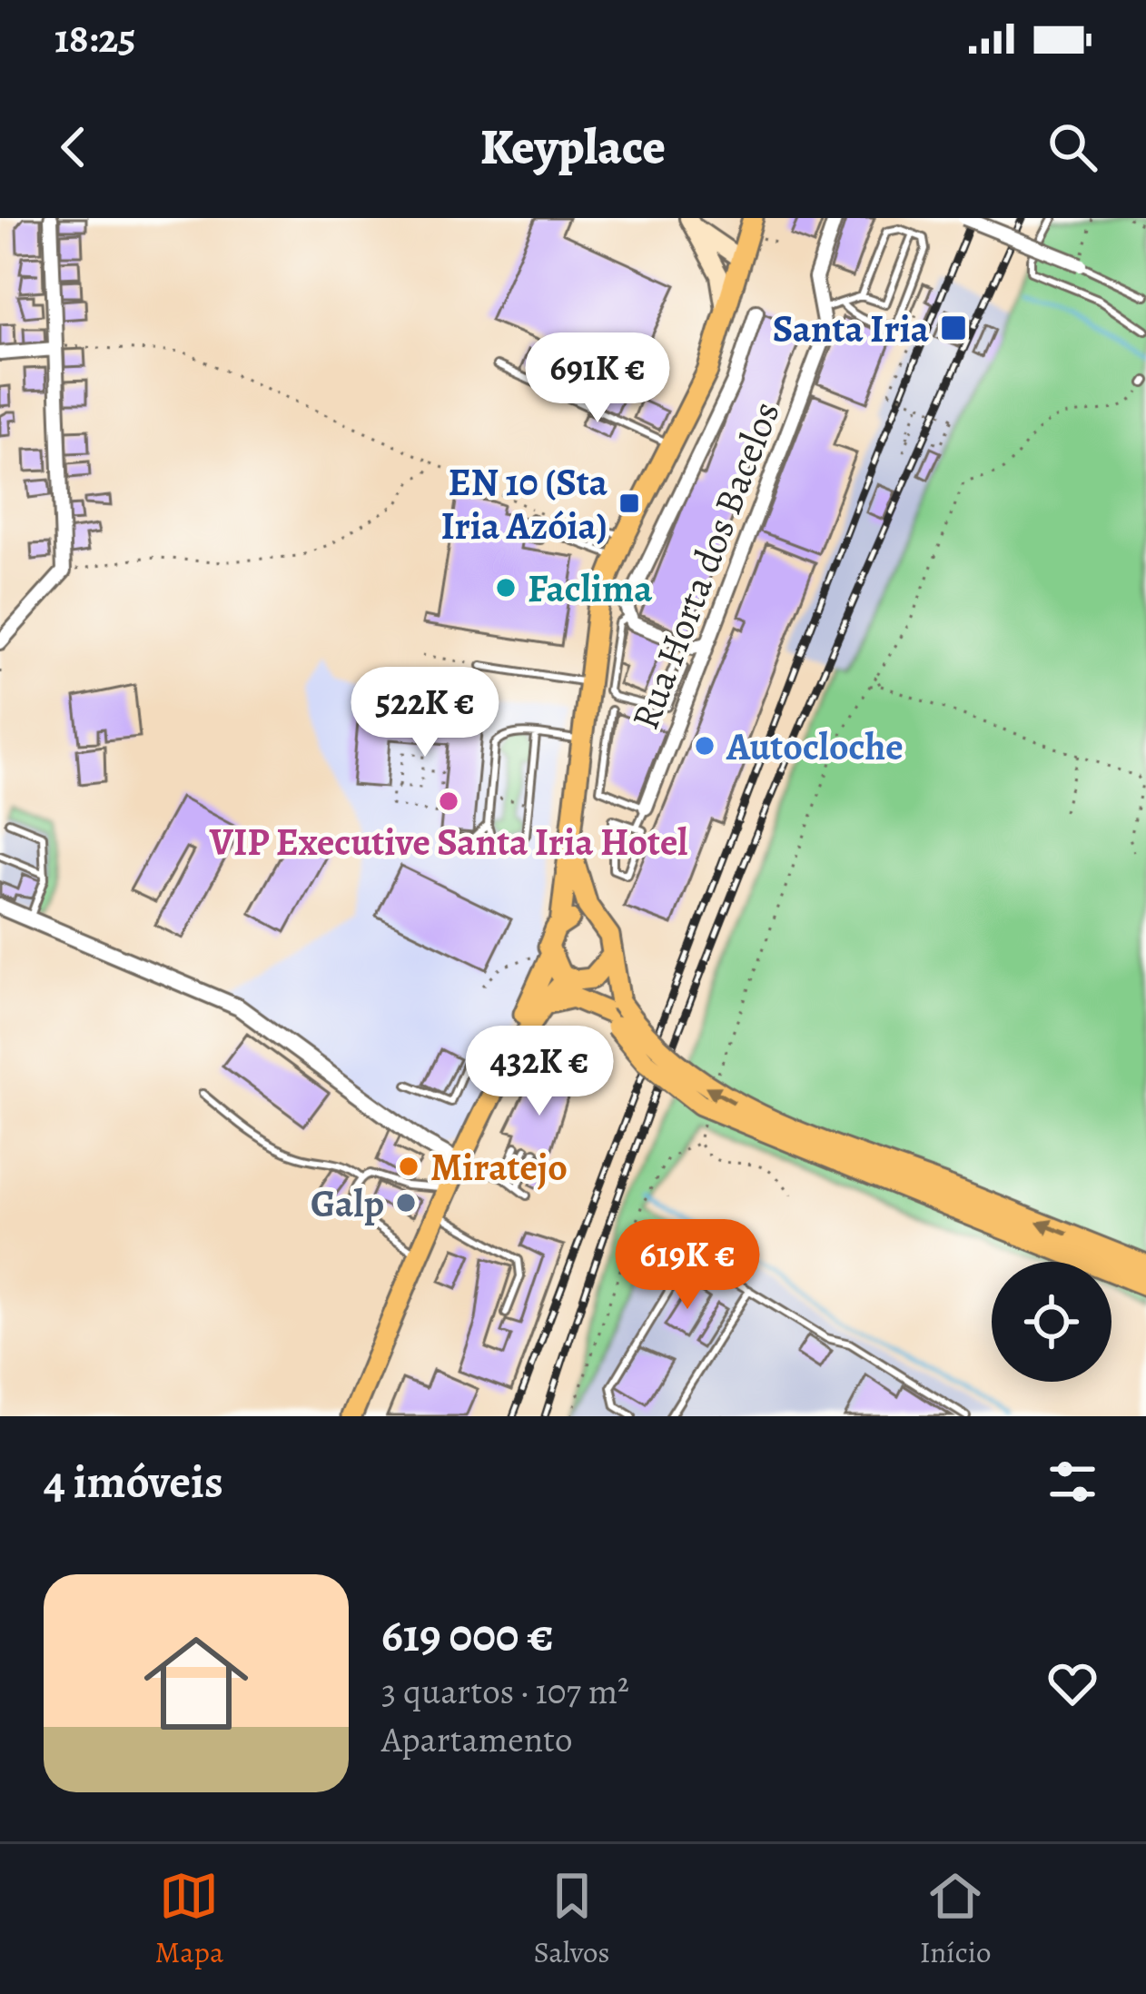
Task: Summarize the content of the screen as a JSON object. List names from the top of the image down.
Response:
{
  "streets": {
    "street": ["Rua Horta dos Bacelos"]
  },
  "places": {
    "transit": ["Santa Iria", "EN 10 (Sta Iria Azóia)"],
    "other": [
      "Faclima",
      "Autocloche",
      "VIP Executive Santa Iria Hotel",
      "Miratejo",
      "Galp"
    ]
  },
  "page": {
    "status": "18:25",
    "header": "Keyplace",
    "price": [
      "691K €",
      "522K €",
      "432K €",
      "619K €"
    ],
    "heading": "4 imóveis",
    "list": [
      {
        "name": "619 000 €",
        "note": "3 quartos · 107 m² · Apartamento"
      }
    ],
    "tabs": ["Mapa", "Salvos", "Início"]
  }
}
